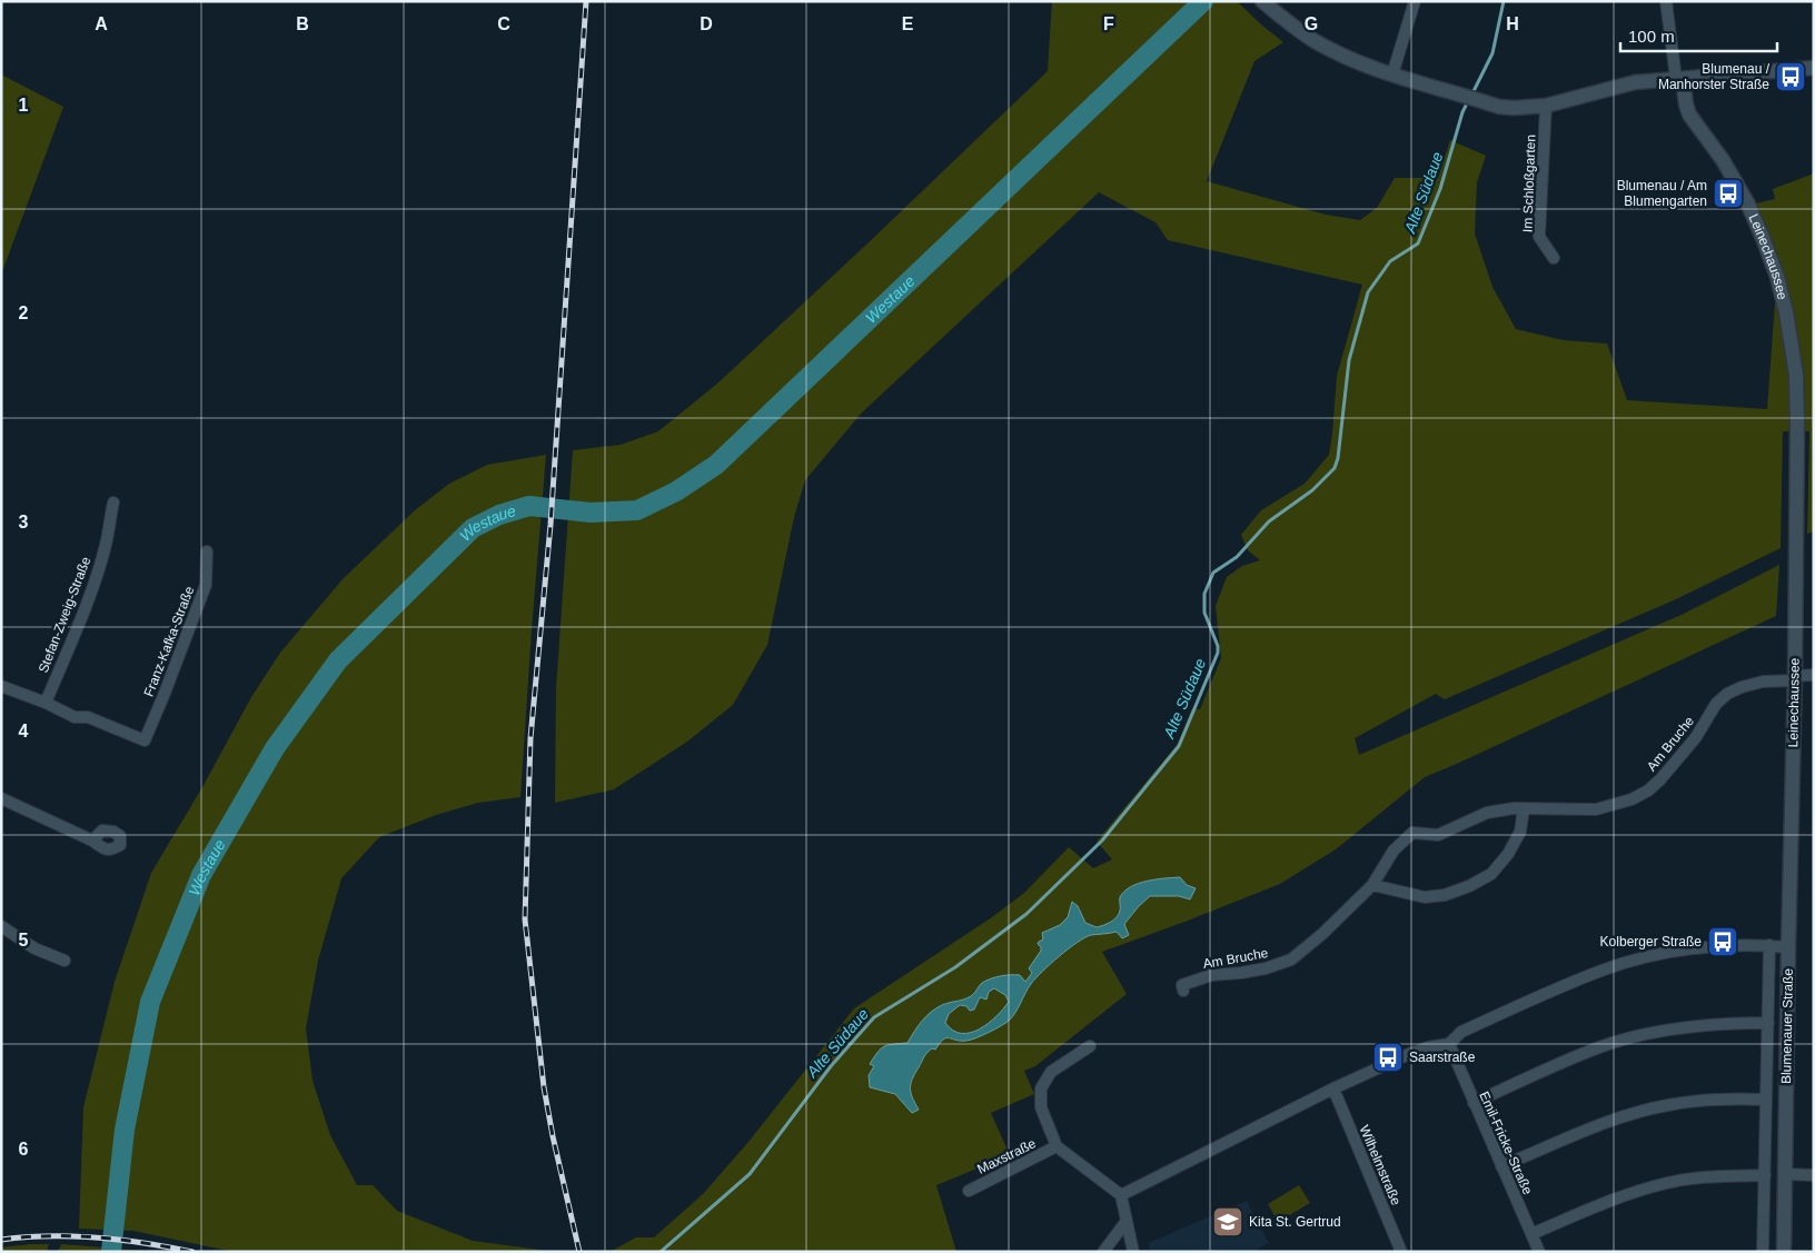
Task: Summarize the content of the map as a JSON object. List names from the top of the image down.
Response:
{
  "streets": {
    "street": [
      "Im Schloßgarten",
      "Leinechaussee",
      "Stefan-Zweig-Straße",
      "Franz-Kafka-Straße",
      "Am Bruche",
      "Blumenauer Straße",
      "Emil-Fricke-Straße",
      "Maxstraße",
      "Wilhelmstraße"
    ]
  },
  "crossings": [
    ["Leinechaussee", "Am Bruche"],
    ["Leinechaussee", "Blumenauer Straße"],
    ["Stefan-Zweig-Straße", "Franz-Kafka-Straße"]
  ],
  "water": ["Alte Südaue", "Westaue"],
  "places": {
    "bus stop": [
      "Blumenau / Manhorster Straße",
      "Blumenau / Am Blumengarten",
      "Kolberger Straße",
      "Saarstraße"
    ],
    "school or university": ["Kita St. Gertrud"]
  },
  "scale_bar": "100 m",
  "grid": {
    "columns": [
      "A",
      "B",
      "C",
      "D",
      "E",
      "F",
      "G",
      "H"
    ],
    "rows": [
      "1",
      "2",
      "3",
      "4",
      "5",
      "6"
    ]
  }
}
